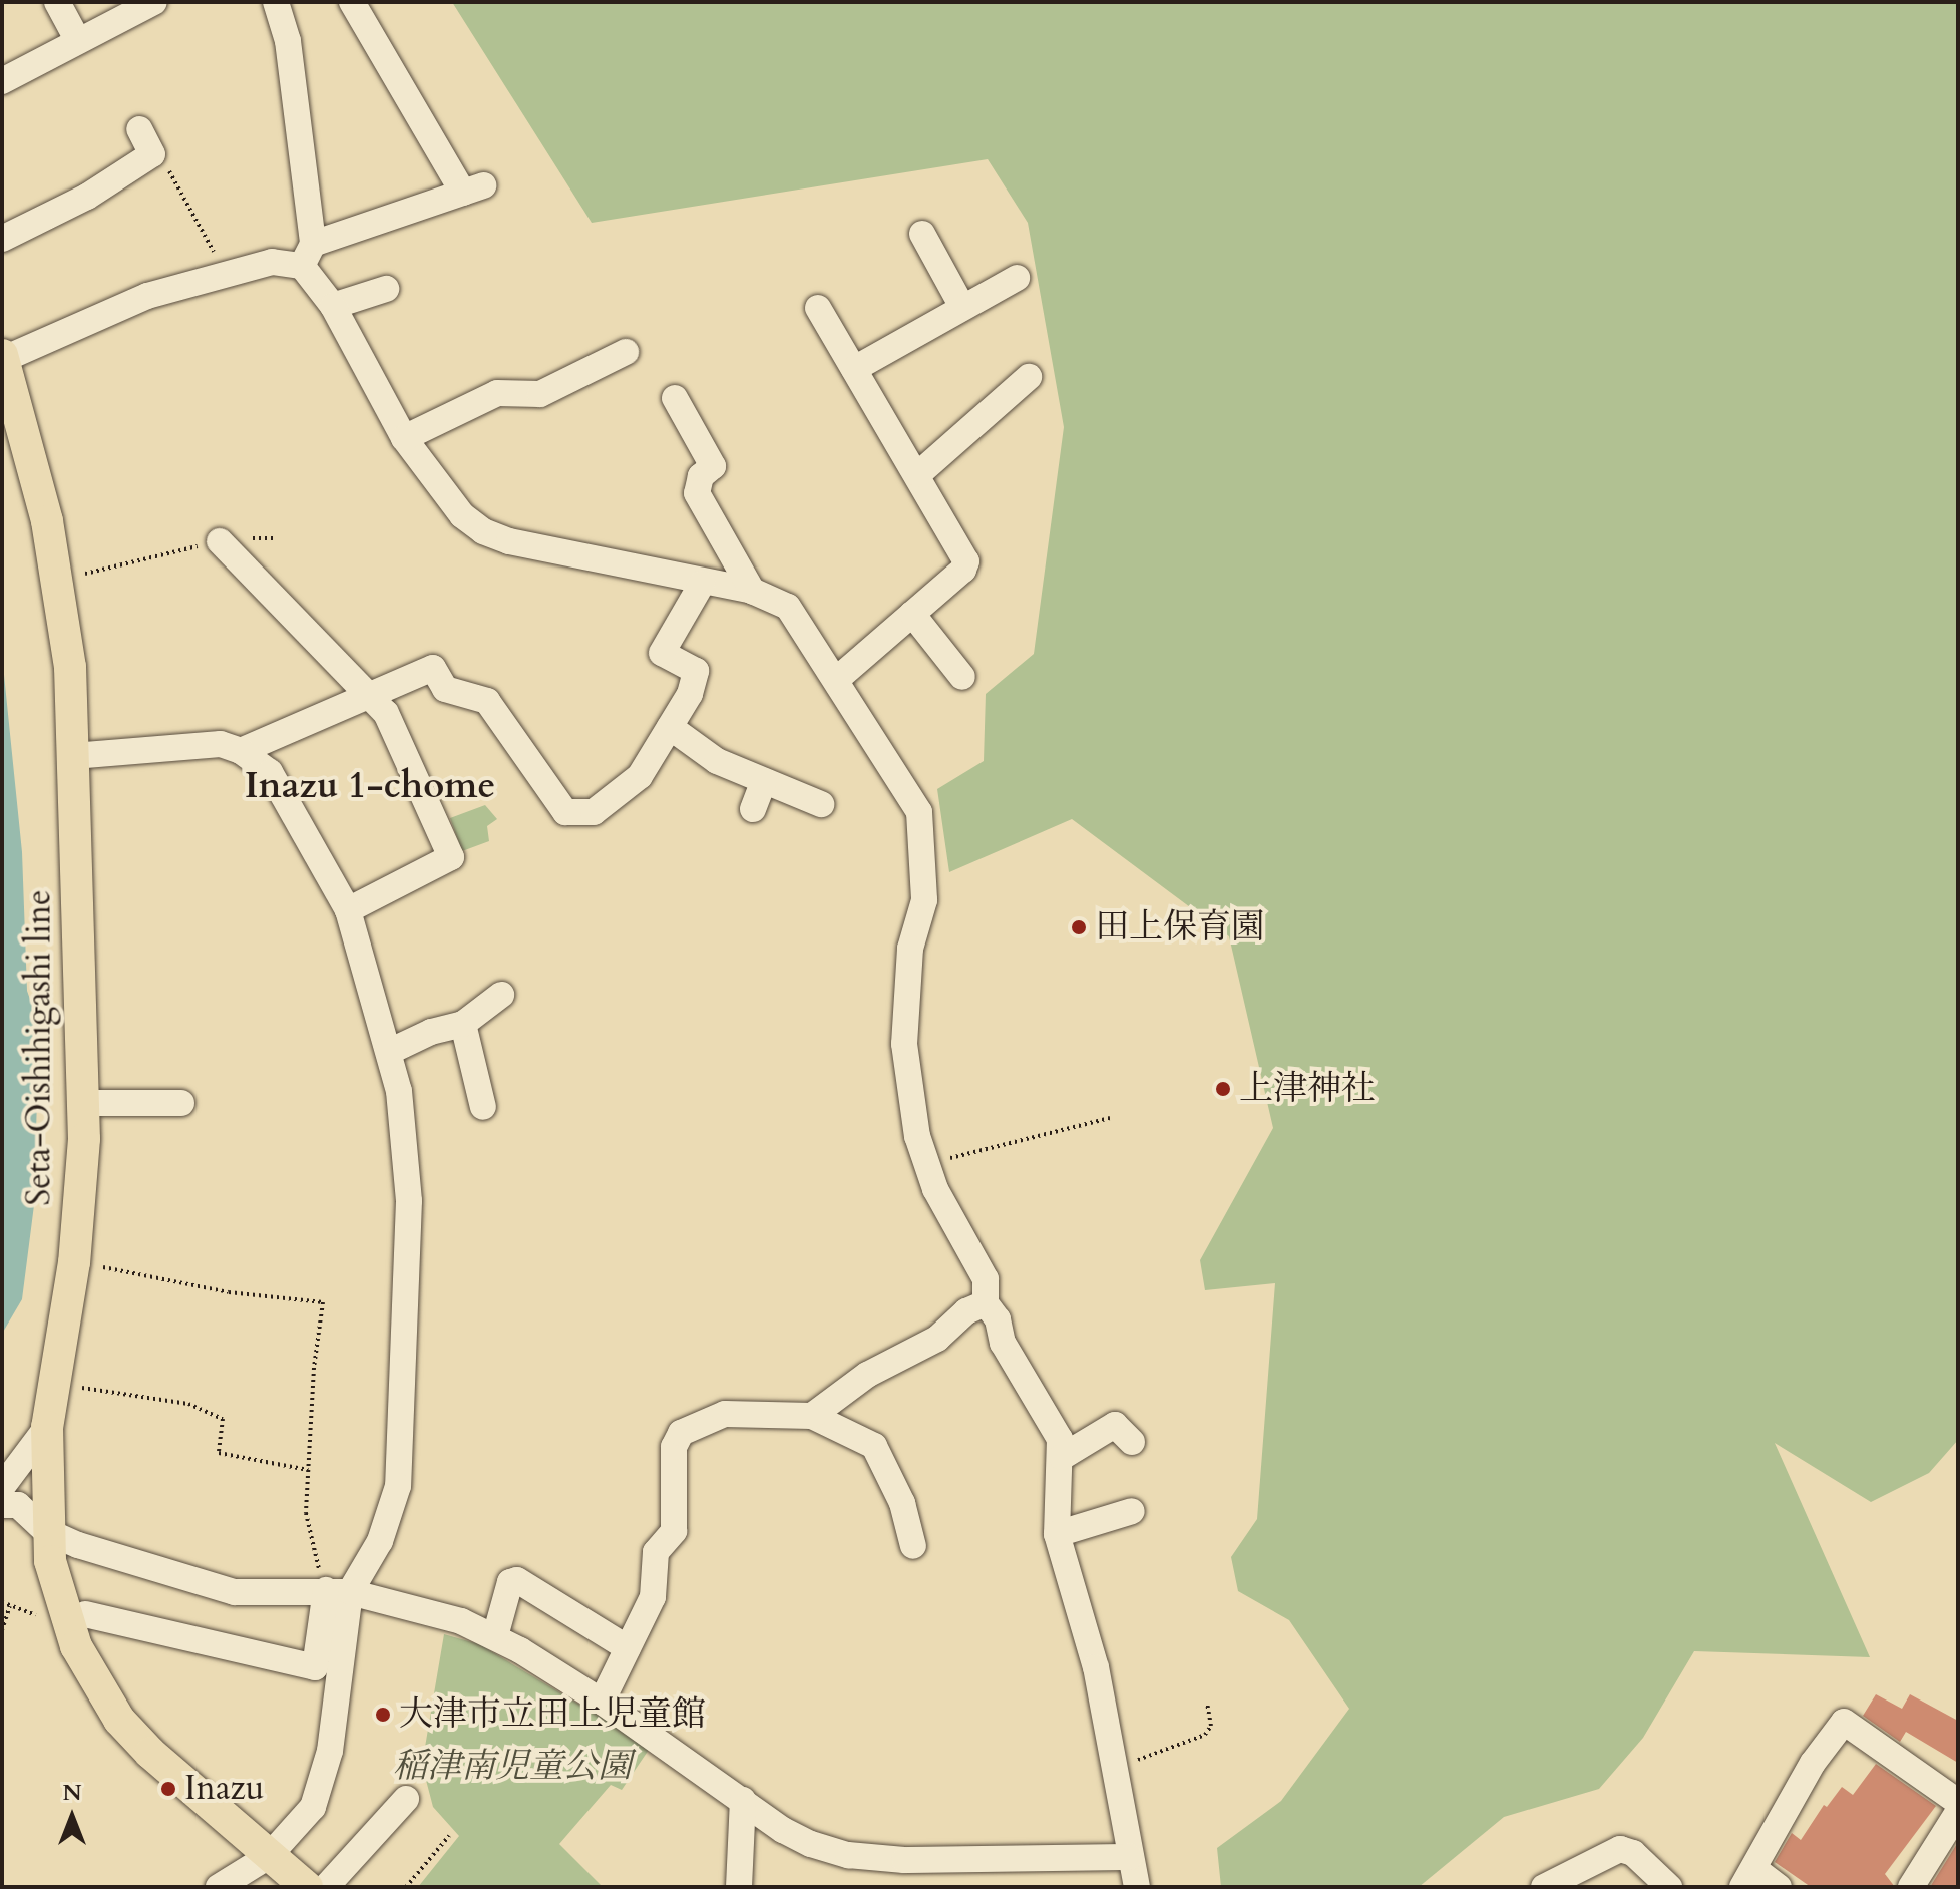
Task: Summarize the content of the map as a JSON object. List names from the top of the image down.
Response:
{
  "streets": {
    "main road": ["Seta-Oishihigashi line"]
  },
  "districts": ["Inazu 1-chome"],
  "parks": ["稲津南児童公園"],
  "places": [
    "田上保育園",
    "上津神社",
    "大津市立田上児童館",
    "Inazu"
  ],
  "north": "top"
}
